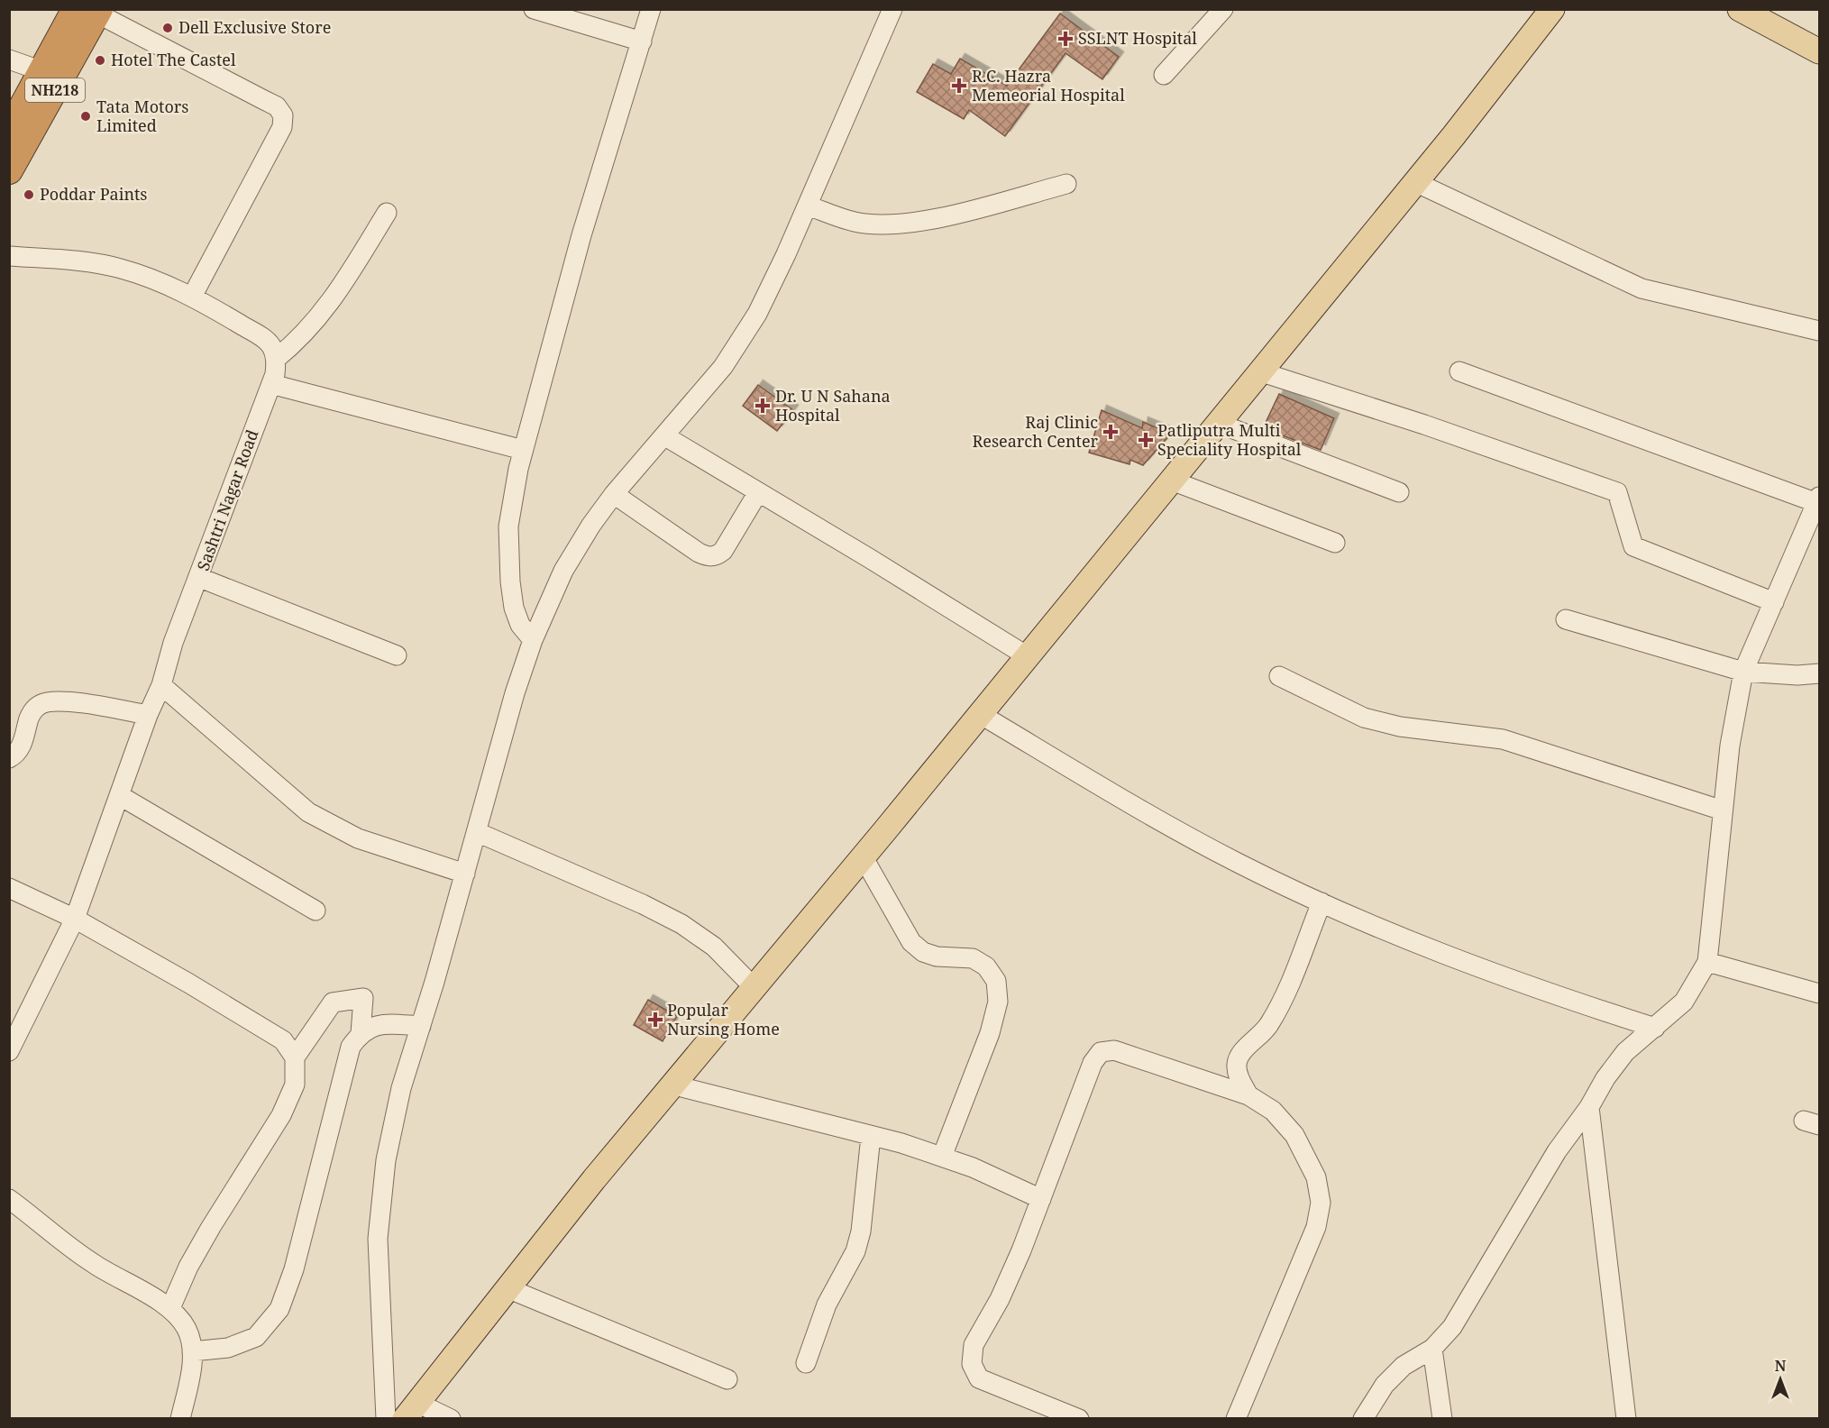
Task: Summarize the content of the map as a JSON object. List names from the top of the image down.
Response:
{
  "streets": {
    "highway": ["NH218"],
    "street": ["Sashtri Nagar Road"]
  },
  "places": {
    "other": [
      "Dell Exclusive Store",
      "Hotel The Castel",
      "Tata Motors Limited",
      "Poddar Paints"
    ],
    "health": [
      "SSLNT Hospital",
      "R.C. Hazra Memeorial Hospital",
      "Dr. U N Sahana Hospital",
      "Raj Clinic Research Center",
      "Patliputra Multi Speciality Hospital",
      "Popular Nursing Home"
    ]
  },
  "north": "top"
}
